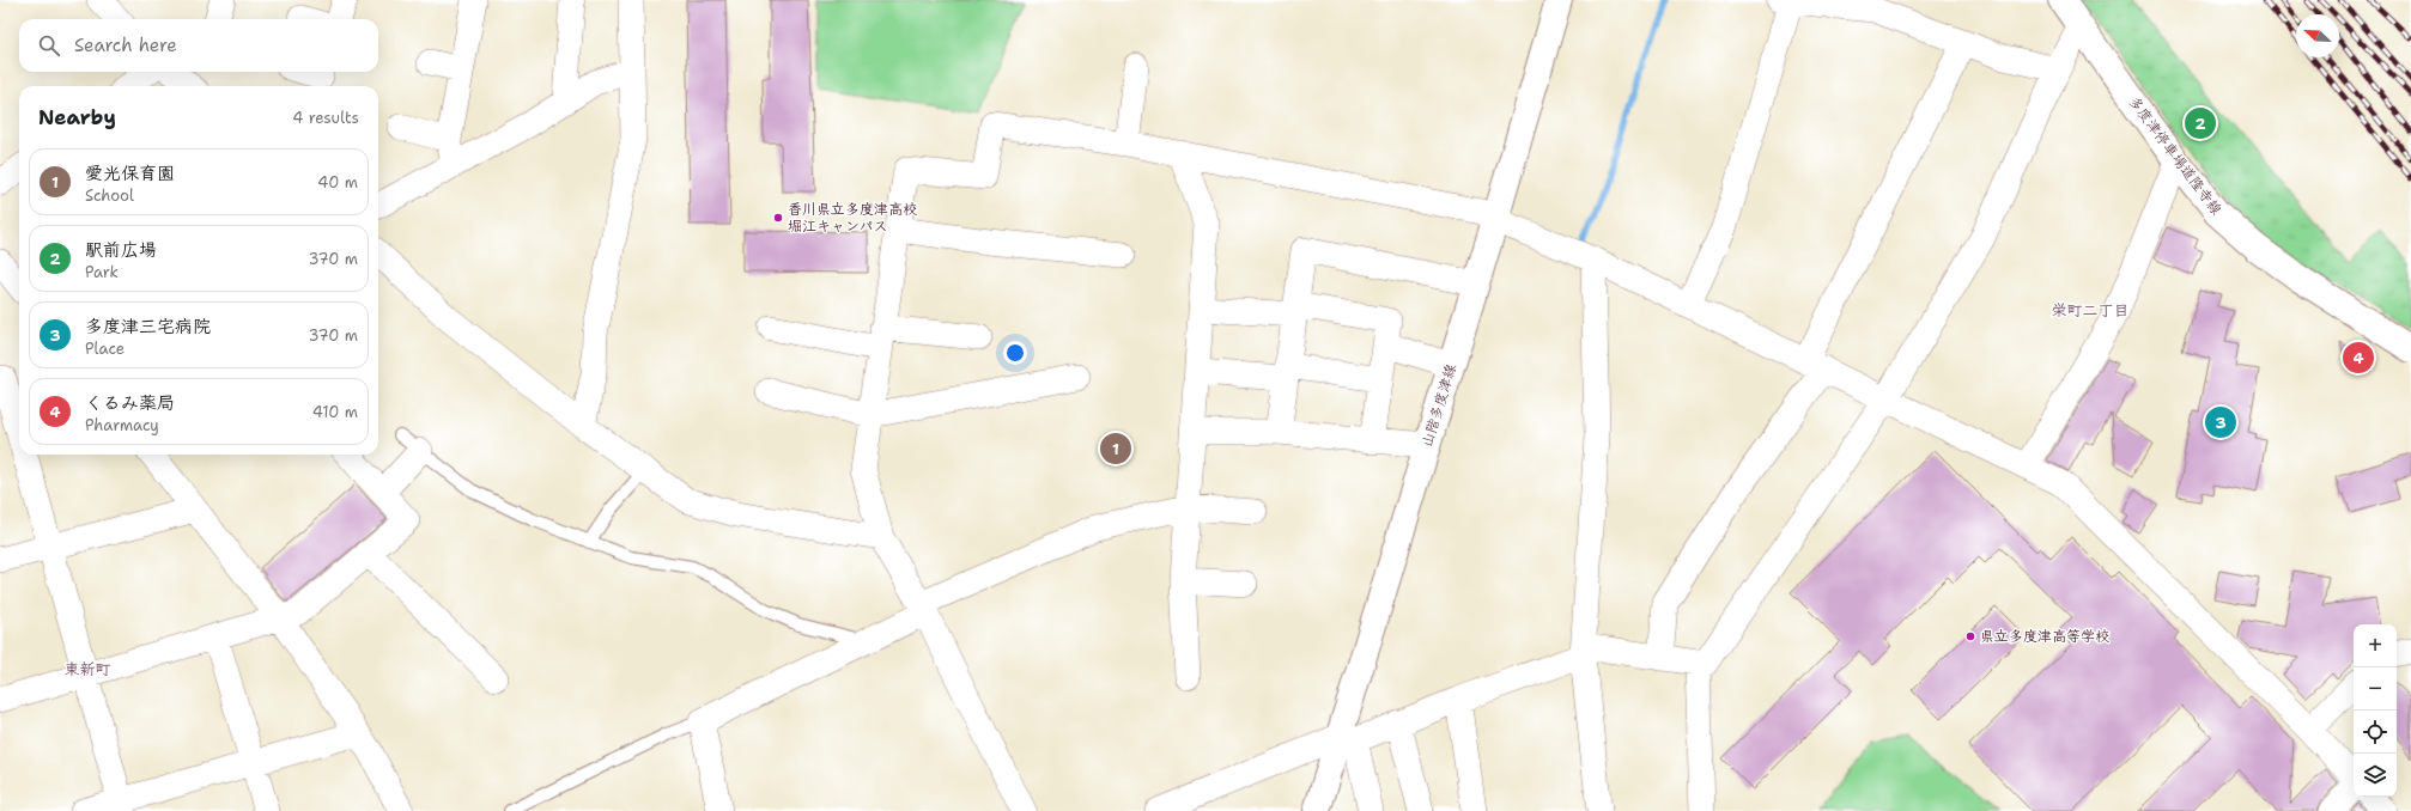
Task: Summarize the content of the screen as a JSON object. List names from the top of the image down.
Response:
{
  "streets": {
    "main road": ["多度津停車場道隆寺線", "山階多度津線"]
  },
  "districts": ["栄町二丁目", "東新町"],
  "places": ["香川県立多度津高校 堀江キャンパス", "県立多度津高等学校"],
  "north": "top left",
  "page": {
    "search": "Search here",
    "heading": ["Nearby", "4 results"],
    "pins": [
      "2",
      "4",
      "3",
      "1"
    ],
    "list": [
      {
        "mark": "1",
        "name": "愛光保育園",
        "note": "School",
        "value": "40 m"
      },
      {
        "mark": "2",
        "name": "駅前広場",
        "note": "Park",
        "value": "370 m"
      },
      {
        "mark": "3",
        "name": "多度津三宅病院",
        "note": "Place",
        "value": "370 m"
      },
      {
        "mark": "4",
        "name": "くるみ薬局",
        "note": "Pharmacy",
        "value": "410 m"
      }
    ],
    "map_buttons": ["+", "−"]
  }
}
